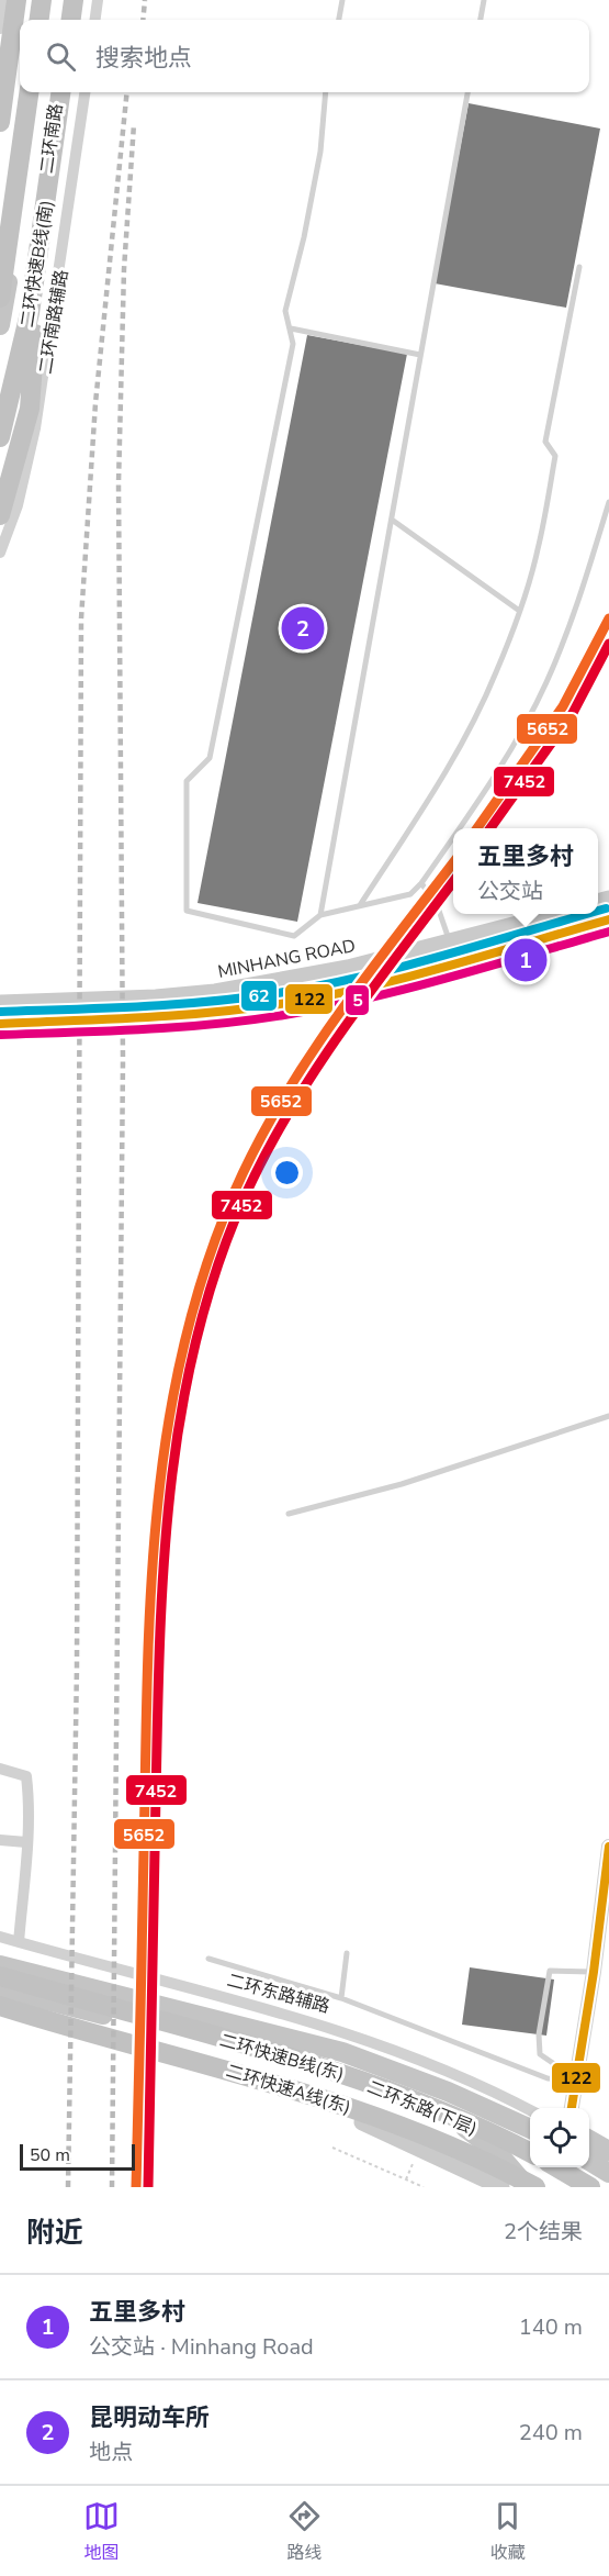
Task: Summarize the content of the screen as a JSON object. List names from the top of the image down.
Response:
{
  "streets": {
    "highway": ["二环快速B线(南)", "二环快速B线(东)", "二环快速A线(东)"],
    "main road": ["二环南路", "MINHANG ROAD", "二环东路(下层)"],
    "street": ["二环南路辅路", "二环东路辅路"]
  },
  "lines": [
    "transit line 5652",
    "transit line 7452",
    "transit line 62",
    "transit line 122",
    "transit line 5"
  ],
  "scale_bar": "50 m",
  "page": {
    "search": "搜索地点",
    "pins": ["2", "1"],
    "popup": ["五里多村", "公交站"],
    "scale": "50 m",
    "heading": ["附近", "2个结果"],
    "list": [
      {
        "mark": "1",
        "name": "五里多村",
        "note": "公交站 · Minhang Road",
        "value": "140 m"
      },
      {
        "mark": "2",
        "name": "昆明动车所",
        "note": "地点",
        "value": "240 m"
      }
    ],
    "nav": ["地图", "路线", "收藏"]
  }
}
